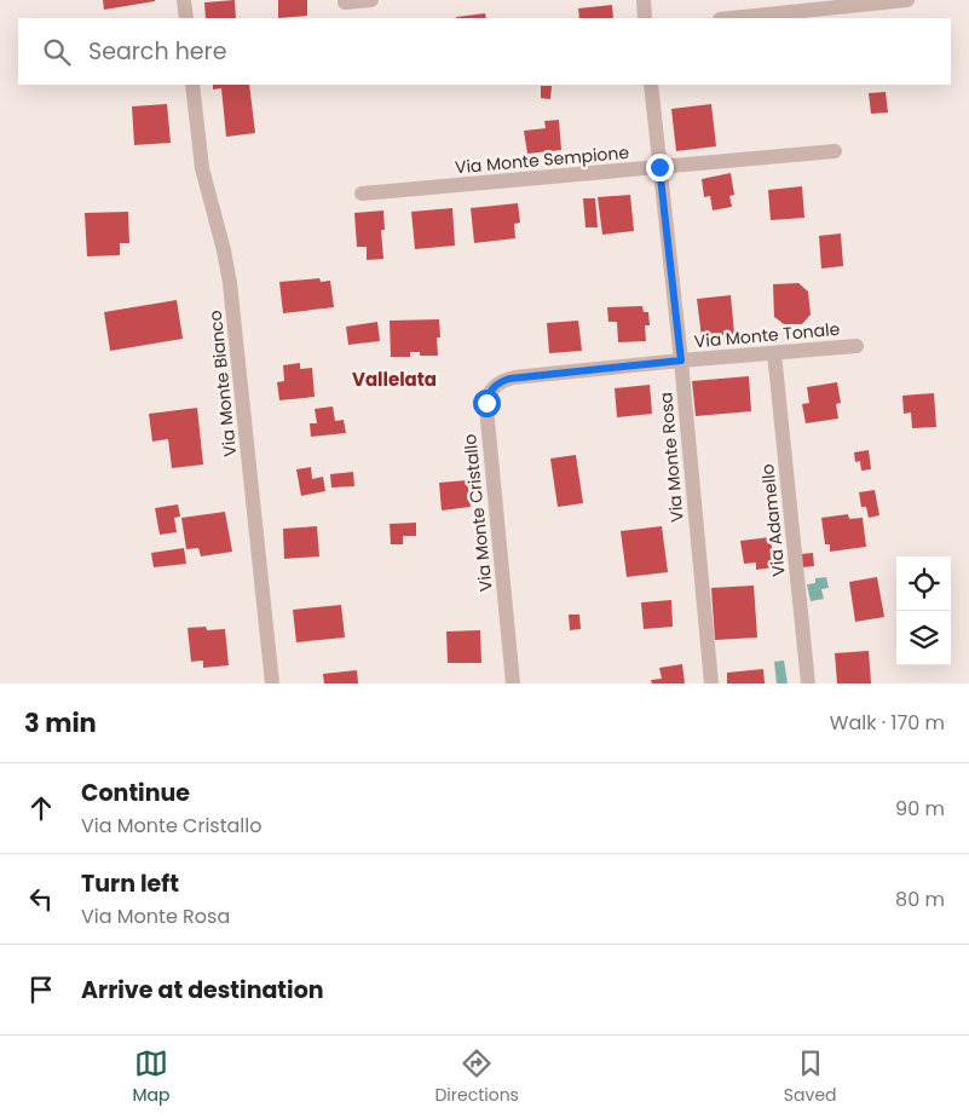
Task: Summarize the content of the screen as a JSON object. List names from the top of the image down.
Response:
{
  "streets": {
    "street": [
      "Via Monte Sempione",
      "Via Monte Tonale",
      "Via Monte Bianco",
      "Via Monte Rosa",
      "Via Monte Cristallo",
      "Via Adamello"
    ]
  },
  "crossings": [
    ["Via Monte Sempione", "Via Monte Rosa"],
    ["Via Monte Tonale", "Via Monte Rosa"],
    ["Via Monte Tonale", "Via Monte Cristallo"],
    ["Via Monte Tonale", "Via Adamello"],
    ["Via Monte Rosa", "Via Monte Cristallo"]
  ],
  "districts": ["Vallelata"],
  "page": {
    "search": "Search here",
    "heading": ["3 min", "Walk · 170 m"],
    "list": [
      ["Continue", "Via Monte Cristallo", "90 m"],
      ["Turn left", "Via Monte Rosa", "80 m"],
      "Arrive at destination"
    ],
    "nav": ["Map", "Directions", "Saved"]
  }
}
